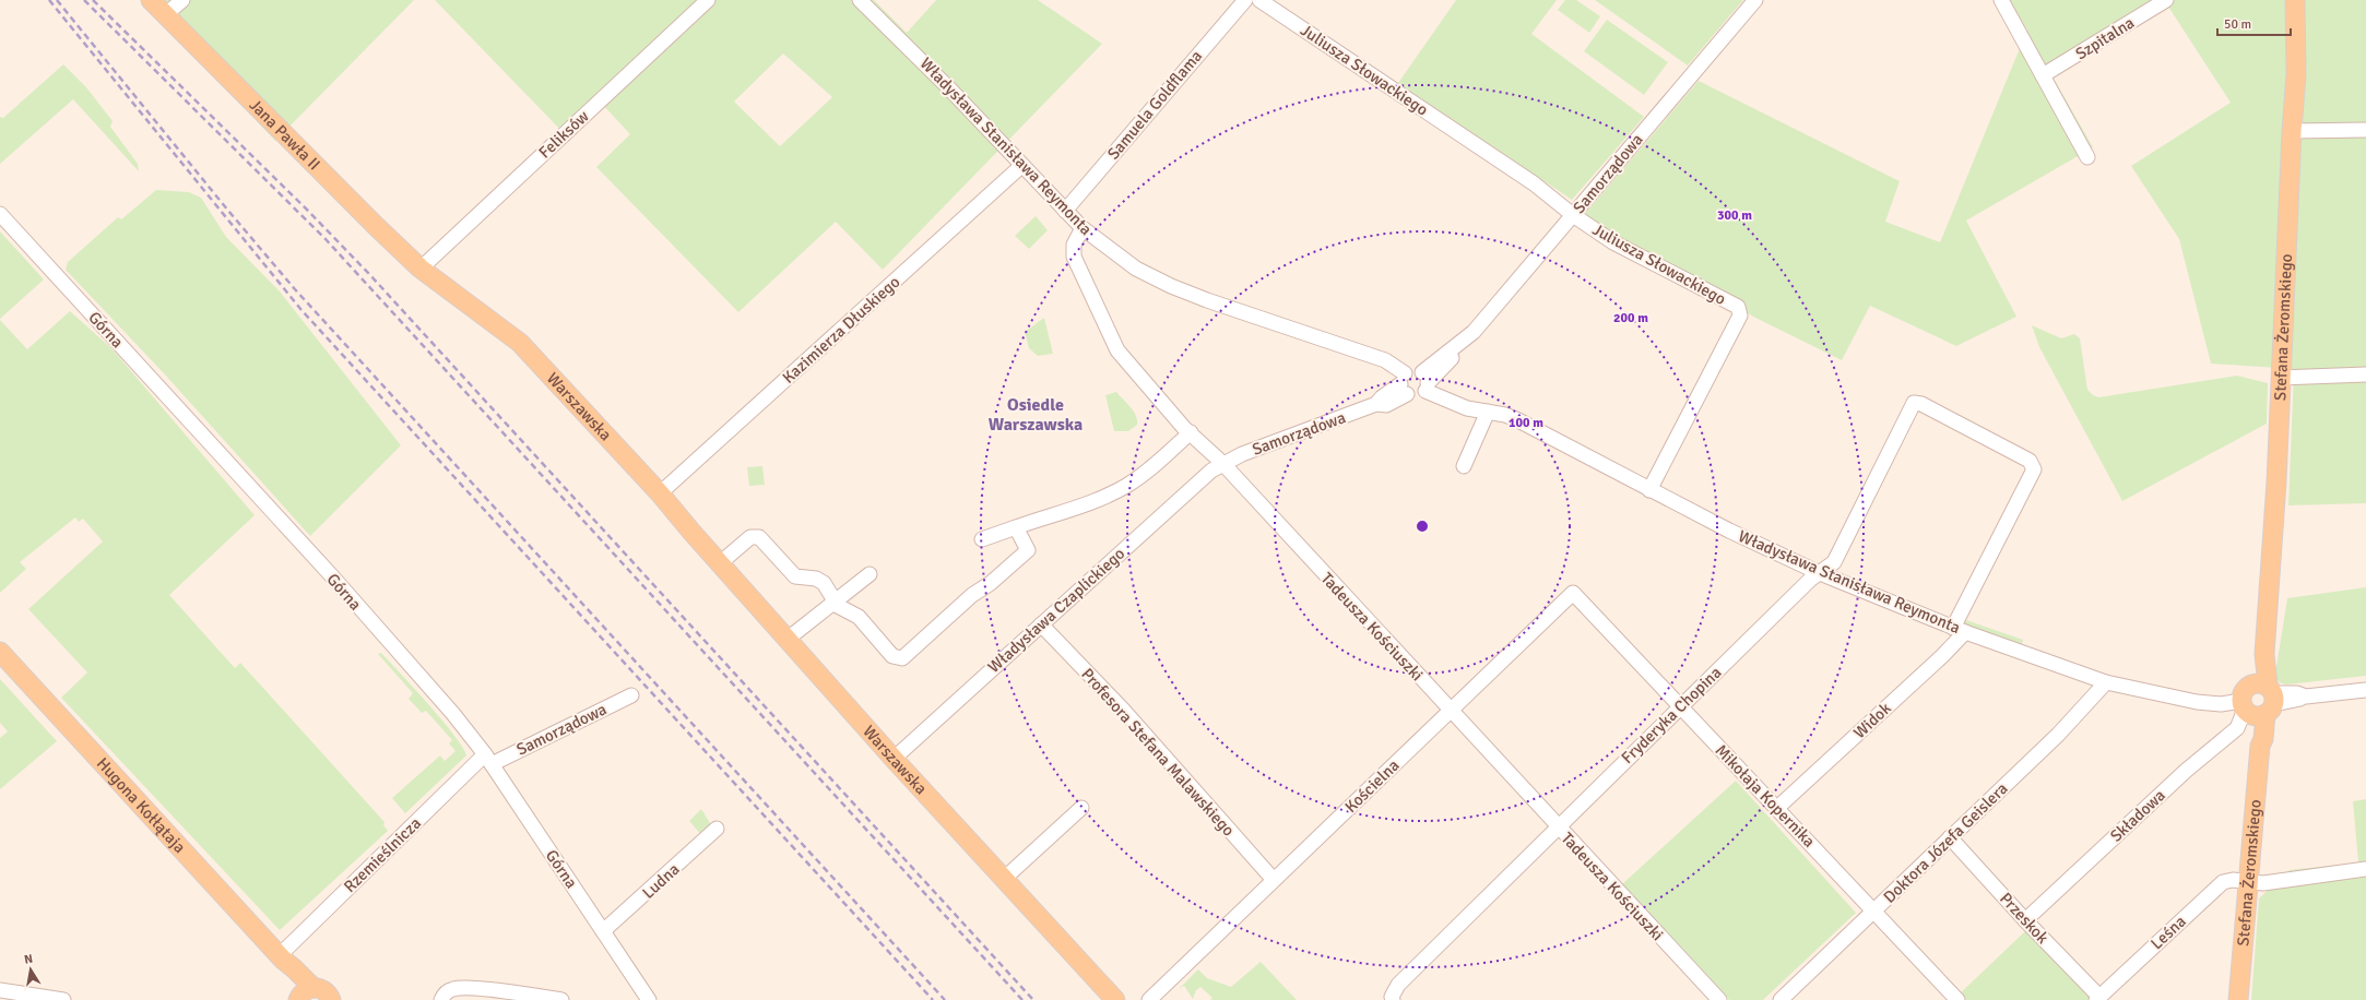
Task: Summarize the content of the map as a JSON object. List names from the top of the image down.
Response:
{
  "streets": {
    "main road": [
      "Jana Pawła II",
      "Stefana Żeromskiego",
      "Warszawska",
      "Hugona Kołłątaja"
    ],
    "street": [
      "Szpitalna",
      "Juliusza Słowackiego",
      "Samuela Goldflama",
      "Feliksów",
      "Władysława Stanisława Reymonta",
      "Samorządowa",
      "Górna",
      "Kazimierza Dłuskiego",
      "Władysława Czaplickiego",
      "Tadeusza Kościuszki",
      "Fryderyka Chopina",
      "Widok",
      "Profesora Stefana Malawskiego",
      "Kościelna",
      "Mikołaja Kopernika",
      "Składowa",
      "Doktora Józefa Geislera",
      "Rzemieślnicza",
      "Ludna",
      "Przeskok",
      "Leśna"
    ]
  },
  "crossings": [
    ["Juliusza Słowackiego", "Władysława Stanisława Reymonta"],
    ["Juliusza Słowackiego", "Samorządowa"],
    ["Samuela Goldflama", "Władysława Stanisława Reymonta"],
    ["Jana Pawła II", "Feliksów"],
    ["Jana Pawła II", "Warszawska"],
    ["Feliksów", "Warszawska"],
    ["Władysława Stanisława Reymonta", "Samorządowa"],
    ["Władysława Stanisława Reymonta", "Stefana Żeromskiego"],
    ["Władysława Stanisława Reymonta", "Kazimierza Dłuskiego"],
    ["Władysława Stanisława Reymonta", "Tadeusza Kościuszki"],
    ["Władysława Stanisława Reymonta", "Fryderyka Chopina"],
    ["Władysława Stanisława Reymonta", "Widok"],
    ["Władysława Stanisława Reymonta", "Składowa"],
    ["Władysława Stanisława Reymonta", "Doktora Józefa Geislera"],
    ["Samorządowa", "Górna"],
    ["Samorządowa", "Władysława Czaplickiego"],
    ["Samorządowa", "Tadeusza Kościuszki"],
    ["Samorządowa", "Rzemieślnicza"],
    ["Stefana Żeromskiego", "Składowa"],
    ["Stefana Żeromskiego", "Leśna"],
    ["Górna", "Rzemieślnicza"],
    ["Górna", "Ludna"],
    ["Kazimierza Dłuskiego", "Warszawska"],
    ["Warszawska", "Władysława Czaplickiego"],
    ["Władysława Czaplickiego", "Tadeusza Kościuszki"],
    ["Władysława Czaplickiego", "Profesora Stefana Malawskiego"],
    ["Tadeusza Kościuszki", "Fryderyka Chopina"],
    ["Tadeusza Kościuszki", "Kościelna"],
    ["Fryderyka Chopina", "Widok"],
    ["Fryderyka Chopina", "Mikołaja Kopernika"],
    ["Widok", "Mikołaja Kopernika"],
    ["Profesora Stefana Malawskiego", "Kościelna"],
    ["Kościelna", "Mikołaja Kopernika"],
    ["Mikołaja Kopernika", "Doktora Józefa Geislera"],
    ["Hugona Kołłątaja", "Rzemieślnicza"],
    ["Składowa", "Przeskok"],
    ["Doktora Józefa Geislera", "Przeskok"],
    ["Przeskok", "Leśna"]
  ],
  "districts": ["Osiedle Warszawska"],
  "scale_bar": "50 m",
  "north": "top",
  "rings": ["300 m", "200 m", "100 m"]
}
